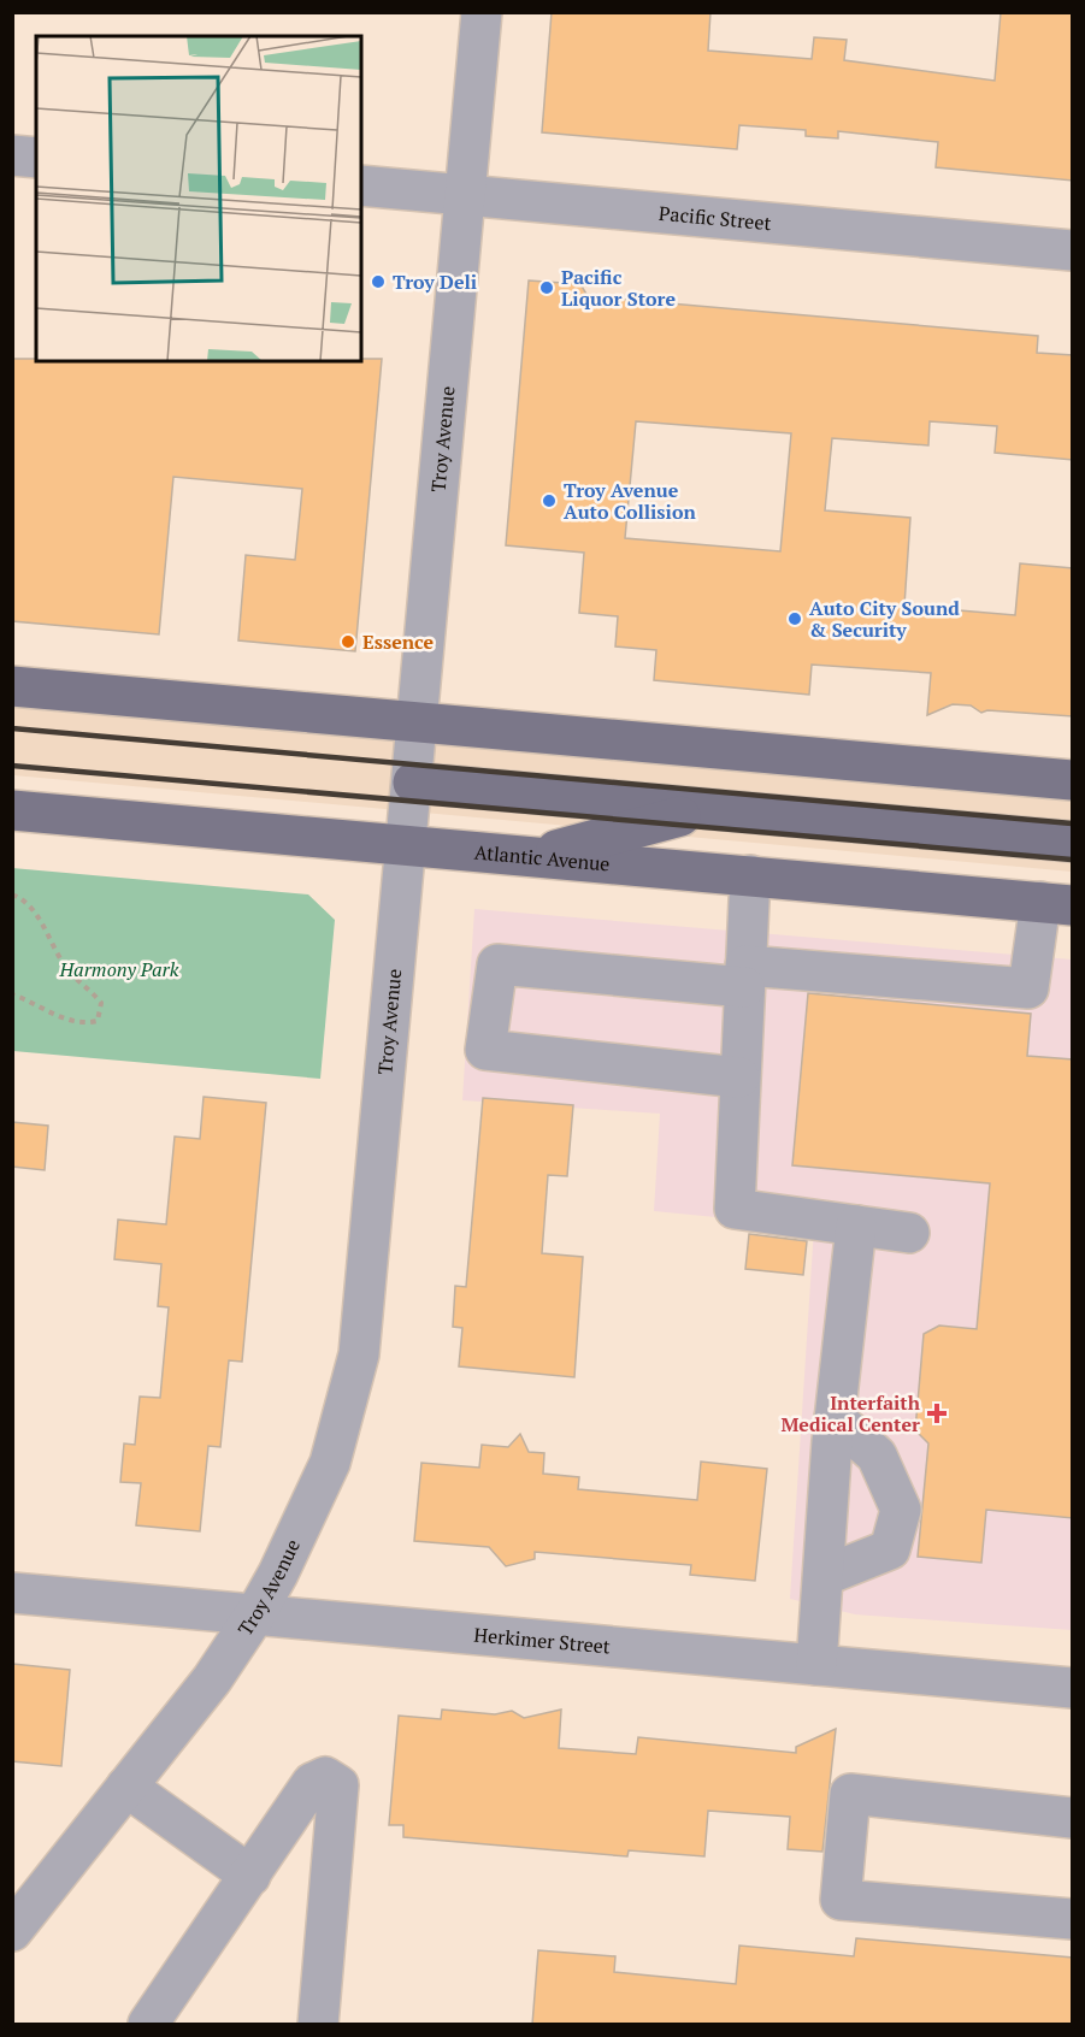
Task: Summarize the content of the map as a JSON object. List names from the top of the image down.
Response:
{
  "streets": {
    "main road": ["Atlantic Avenue"],
    "street": ["Pacific Street", "Troy Avenue", "Herkimer Street"]
  },
  "crossings": [
    ["Pacific Street", "Troy Avenue"],
    ["Troy Avenue", "Atlantic Avenue"],
    ["Troy Avenue", "Herkimer Street"]
  ],
  "parks": ["Harmony Park"],
  "places": {
    "other": [
      "Troy Deli",
      "Pacific Liquor Store",
      "Troy Avenue Auto Collision",
      "Auto City Sound & Security",
      "Essence"
    ],
    "health": ["Interfaith Medical Center"]
  }
}
